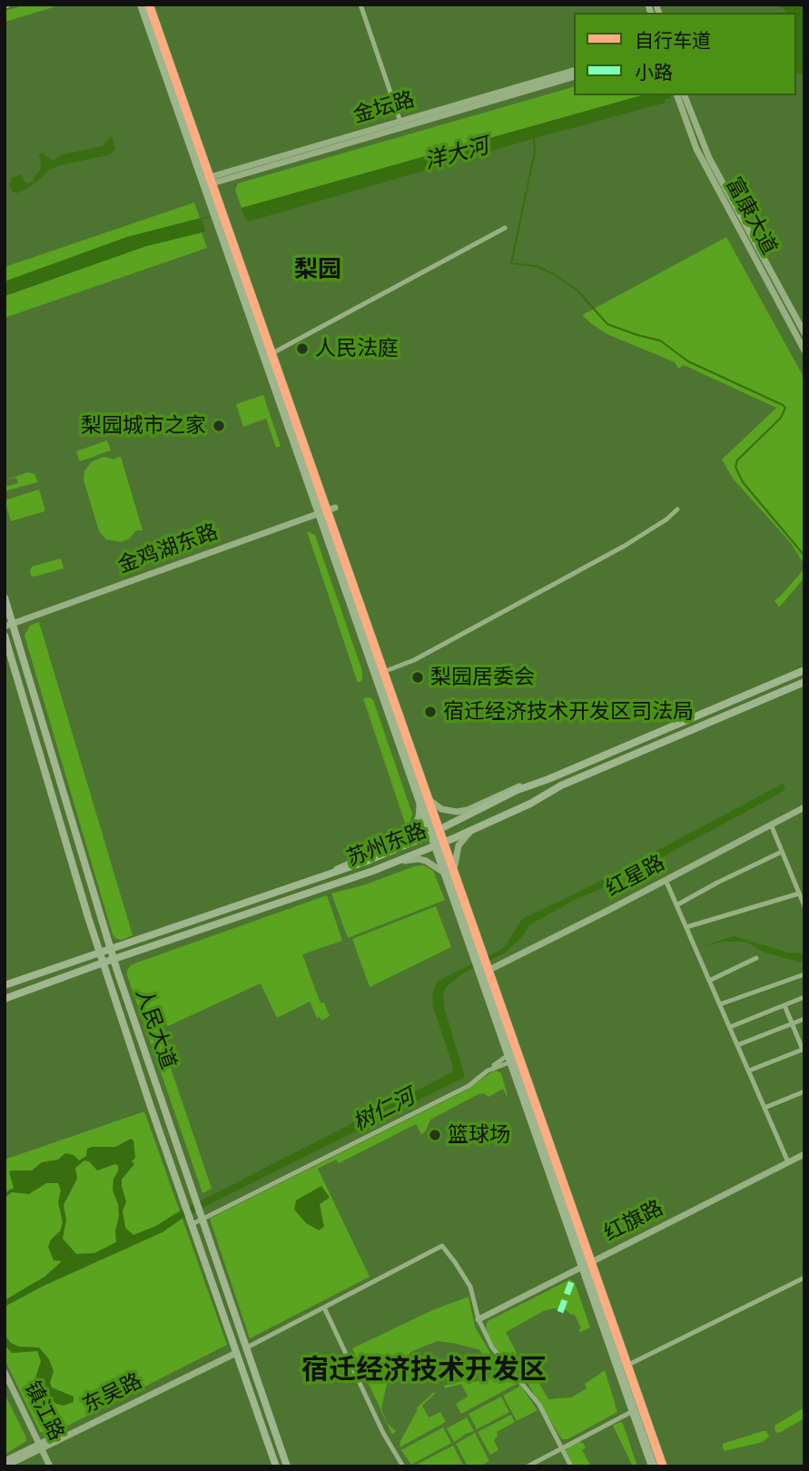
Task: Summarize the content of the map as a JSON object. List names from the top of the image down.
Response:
{
  "streets": {
    "main road": ["苏州东路", "人民大道"],
    "street": [
      "金坛路",
      "富康大道",
      "金鸡湖东路",
      "红星路",
      "红旗路",
      "东吴路",
      "镇江路"
    ]
  },
  "crossings": [
    ["金鸡湖东路", "人民大道"],
    ["苏州东路", "人民大道"],
    ["人民大道", "东吴路"],
    ["东吴路", "镇江路"]
  ],
  "districts": ["梨园", "宿迁经济技术开发区"],
  "water": ["洋大河", "树仁河"],
  "places": [
    "人民法庭",
    "梨园城市之家",
    "梨园居委会",
    "宿迁经济技术开发区司法局",
    "篮球场"
  ],
  "legend": ["自行车道", "小路"]
}
